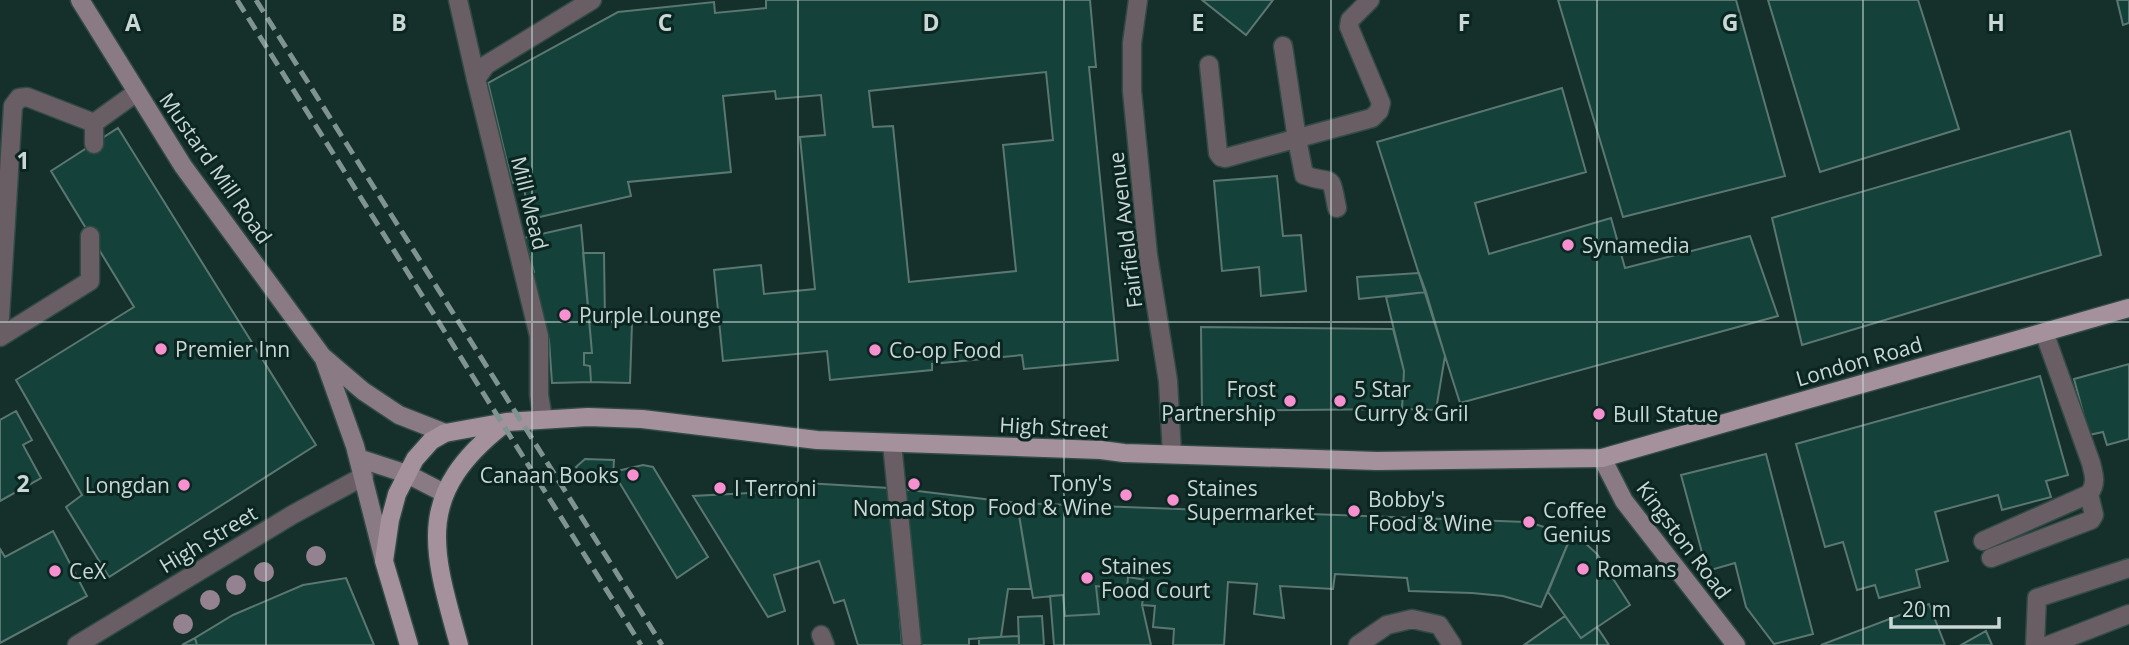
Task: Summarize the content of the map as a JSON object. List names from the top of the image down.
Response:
{
  "streets": {
    "main road": ["London Road", "High Street"],
    "street": [
      "Mustard Mill Road",
      "Mill Mead",
      "Fairfield Avenue",
      "Kingston Road"
    ]
  },
  "crossings": [
    ["Mustard Mill Road", "High Street"],
    ["Mill Mead", "High Street"],
    ["Fairfield Avenue", "High Street"],
    ["London Road", "High Street"],
    ["London Road", "Kingston Road"],
    ["High Street", "Kingston Road"]
  ],
  "places": [
    "Synamedia",
    "Purple Lounge",
    "Premier Inn",
    "Co-op Food",
    "Frost Partnership",
    "5 Star Curry & Gril",
    "Bull Statue",
    "Canaan Books",
    "Nomad Stop",
    "Longdan",
    "I Terroni",
    "Tony's Food & Wine",
    "Staines Supermarket",
    "Bobby's Food & Wine",
    "Coffee Genius",
    "Romans",
    "CeX",
    "Staines Food Court"
  ],
  "scale_bar": "20 m",
  "grid": {
    "columns": [
      "A",
      "B",
      "C",
      "D",
      "E",
      "F",
      "G",
      "H"
    ],
    "rows": ["1", "2"]
  }
}
